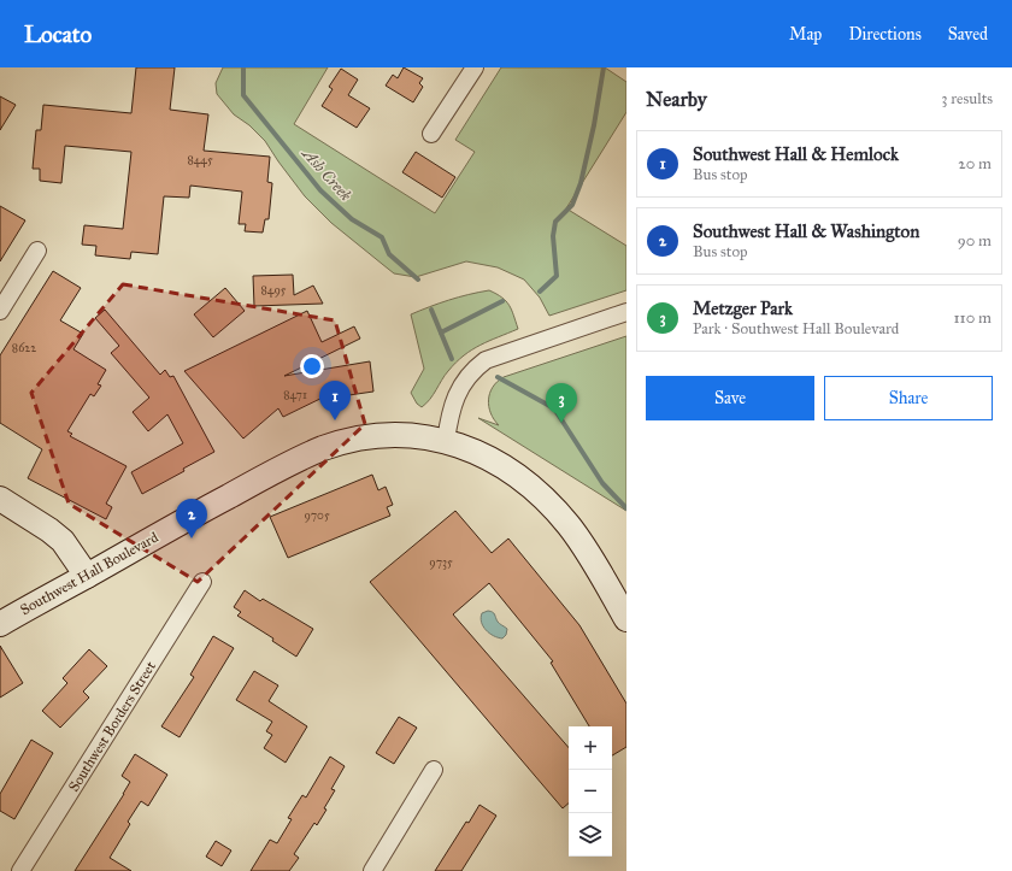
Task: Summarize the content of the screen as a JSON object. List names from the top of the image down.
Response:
{
  "streets": {
    "main road": ["Southwest Hall Boulevard"],
    "street": ["Southwest Borders Street"]
  },
  "water": ["Ash Creek"],
  "house_numbers": [
    "8445",
    "8495",
    "8622",
    "8471",
    "9705",
    "9735"
  ],
  "page": {
    "header": "Locato",
    "nav": ["Map", "Directions", "Saved"],
    "heading": ["Nearby", "3 results"],
    "list": [
      {
        "mark": "1",
        "name": "Southwest Hall & Hemlock",
        "note": "Bus stop",
        "value": "20 m"
      },
      {
        "mark": "2",
        "name": "Southwest Hall & Washington",
        "note": "Bus stop",
        "value": "90 m"
      },
      {
        "mark": "3",
        "name": "Metzger Park",
        "note": "Park · Southwest Hall Boulevard",
        "value": "110 m"
      }
    ],
    "buttons": ["Save", "Share"],
    "pins": ["1", "3", "2"],
    "map_buttons": ["+", "−"]
  }
}
